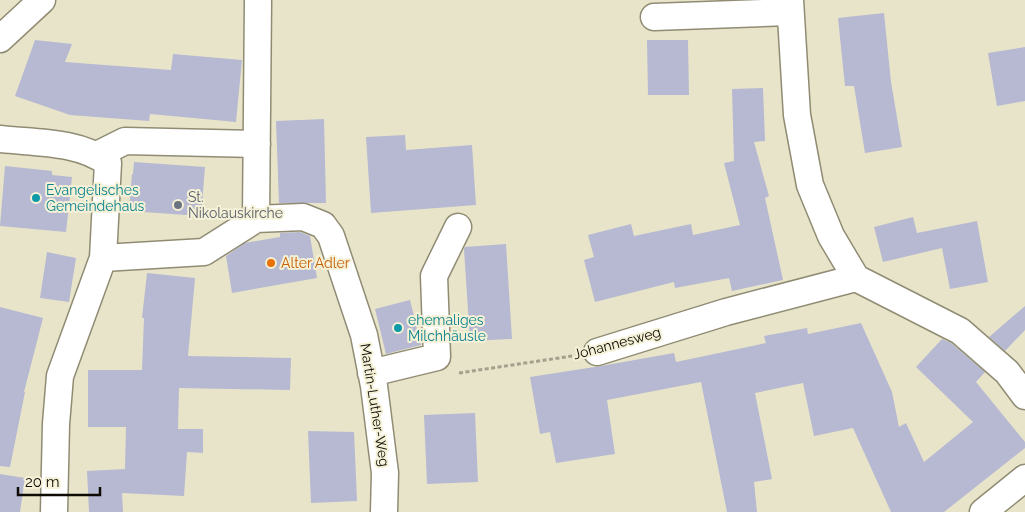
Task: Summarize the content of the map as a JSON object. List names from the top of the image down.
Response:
{
  "streets": {
    "street": ["Johannesweg", "Martin-Luther-Weg"]
  },
  "places": [
    "Evangelisches Gemeindehaus",
    "St. Nikolauskirche",
    "Alter Adler",
    "ehemaliges Milchhäusle"
  ],
  "scale_bar": "20 m"
}
